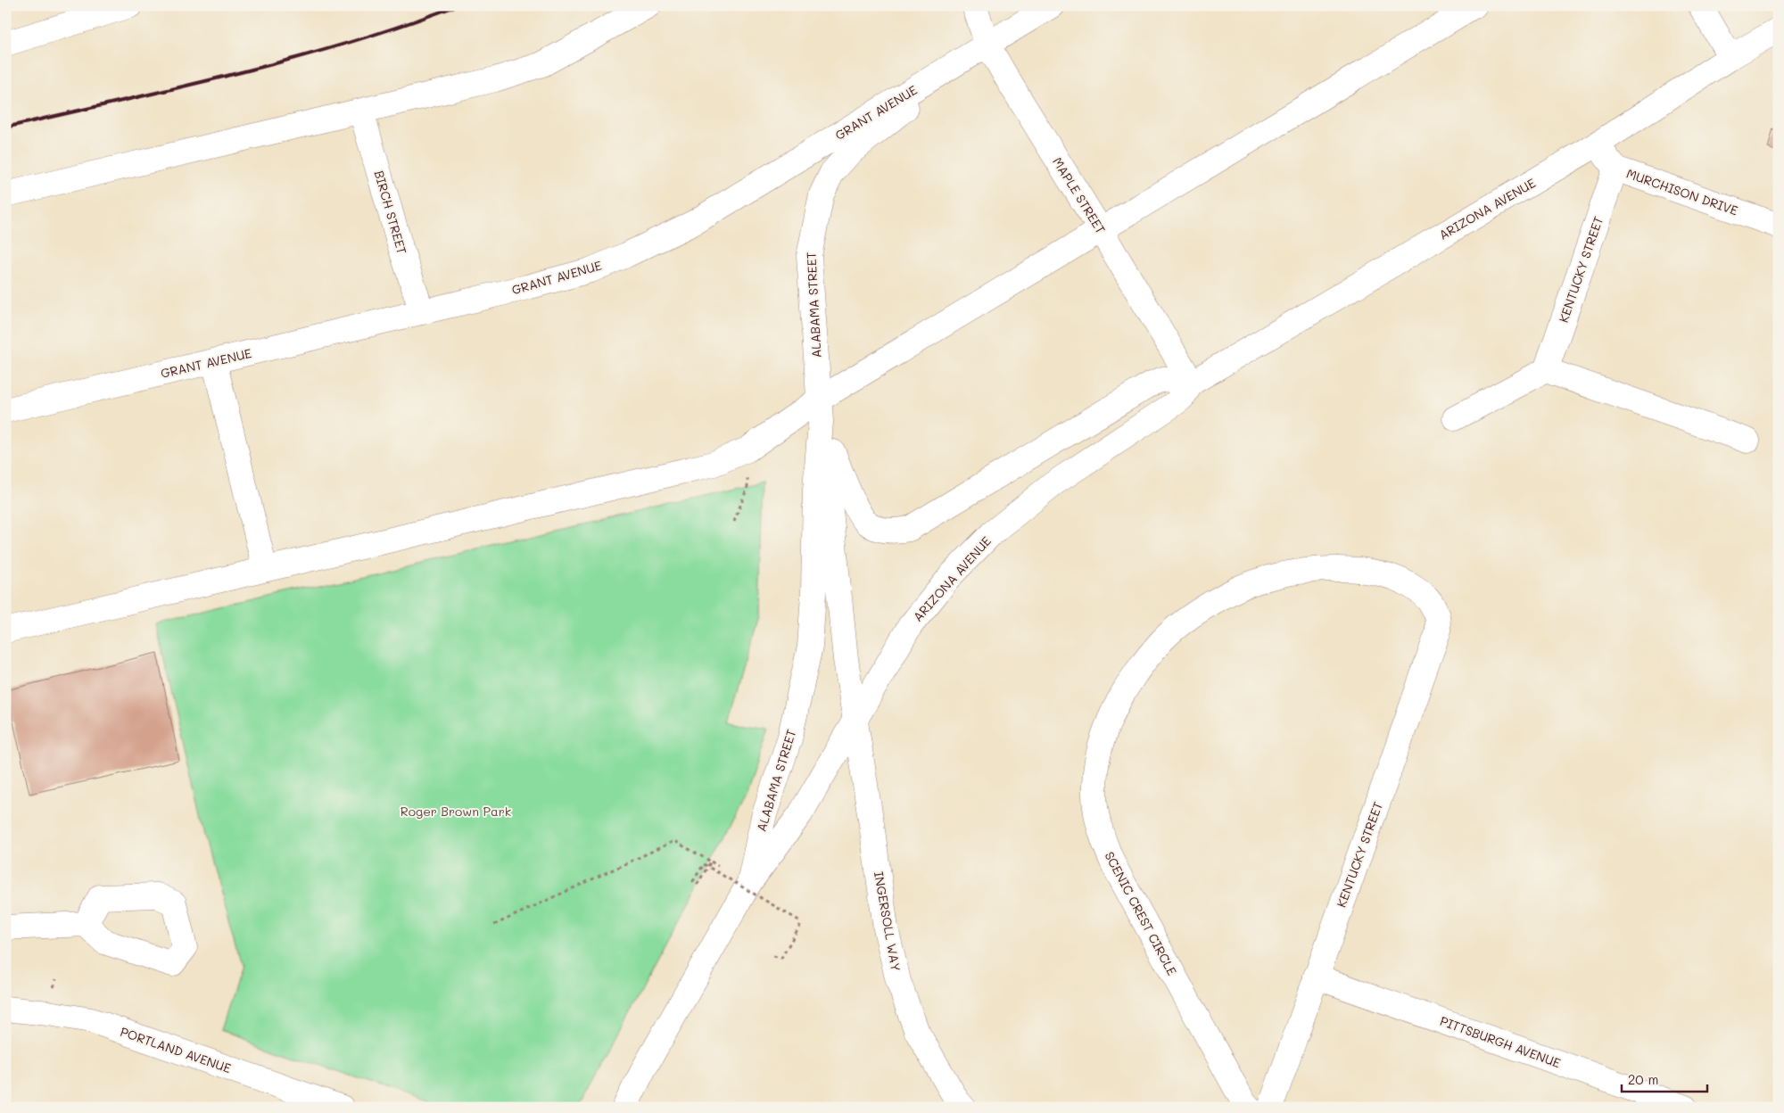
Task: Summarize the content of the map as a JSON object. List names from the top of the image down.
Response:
{
  "streets": {
    "street": [
      "GRANT AVENUE",
      "MURCHISON DRIVE",
      "MAPLE STREET",
      "ARIZONA AVENUE",
      "BIRCH STREET",
      "KENTUCKY STREET",
      "ALABAMA STREET",
      "SCENIC CREST CIRCLE",
      "INGERSOLL WAY",
      "PITTSBURGH AVENUE",
      "PORTLAND AVENUE"
    ]
  },
  "crossings": [
    ["GRANT AVENUE", "MAPLE STREET"],
    ["GRANT AVENUE", "BIRCH STREET"],
    ["GRANT AVENUE", "ALABAMA STREET"],
    ["MURCHISON DRIVE", "ARIZONA AVENUE"],
    ["MURCHISON DRIVE", "KENTUCKY STREET"],
    ["MAPLE STREET", "ARIZONA AVENUE"],
    ["ARIZONA AVENUE", "ALABAMA STREET"],
    ["ARIZONA AVENUE", "INGERSOLL WAY"],
    ["KENTUCKY STREET", "SCENIC CREST CIRCLE"],
    ["KENTUCKY STREET", "PITTSBURGH AVENUE"],
    ["ALABAMA STREET", "INGERSOLL WAY"]
  ],
  "parks": ["Roger Brown Park"],
  "scale_bar": "20 m"
}
